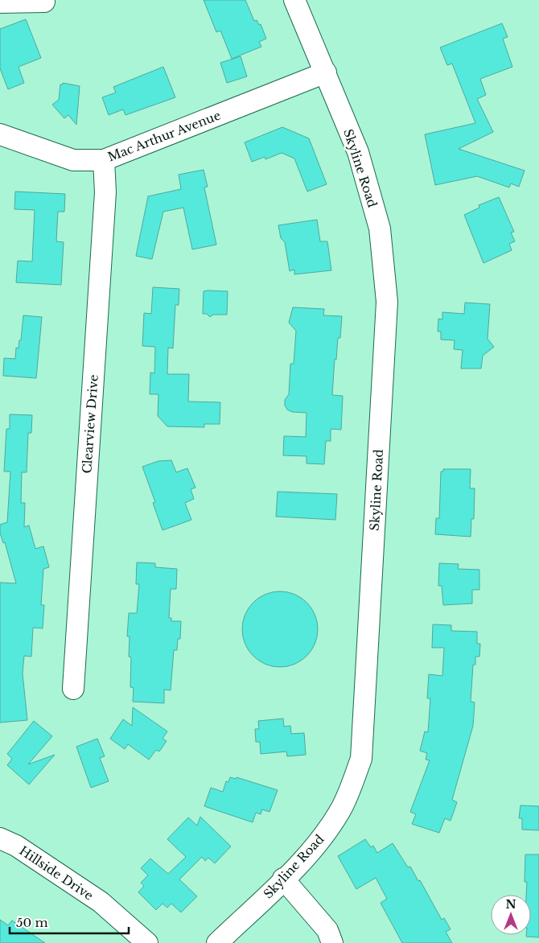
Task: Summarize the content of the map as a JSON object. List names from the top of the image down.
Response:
{
  "streets": {
    "street": [
      "Mac Arthur Avenue",
      "Skyline Road",
      "Clearview Drive",
      "Hillside Drive"
    ]
  },
  "crossings": [
    ["Mac Arthur Avenue", "Skyline Road"],
    ["Mac Arthur Avenue", "Clearview Drive"]
  ],
  "scale_bar": "50 m",
  "north": "top"
}
